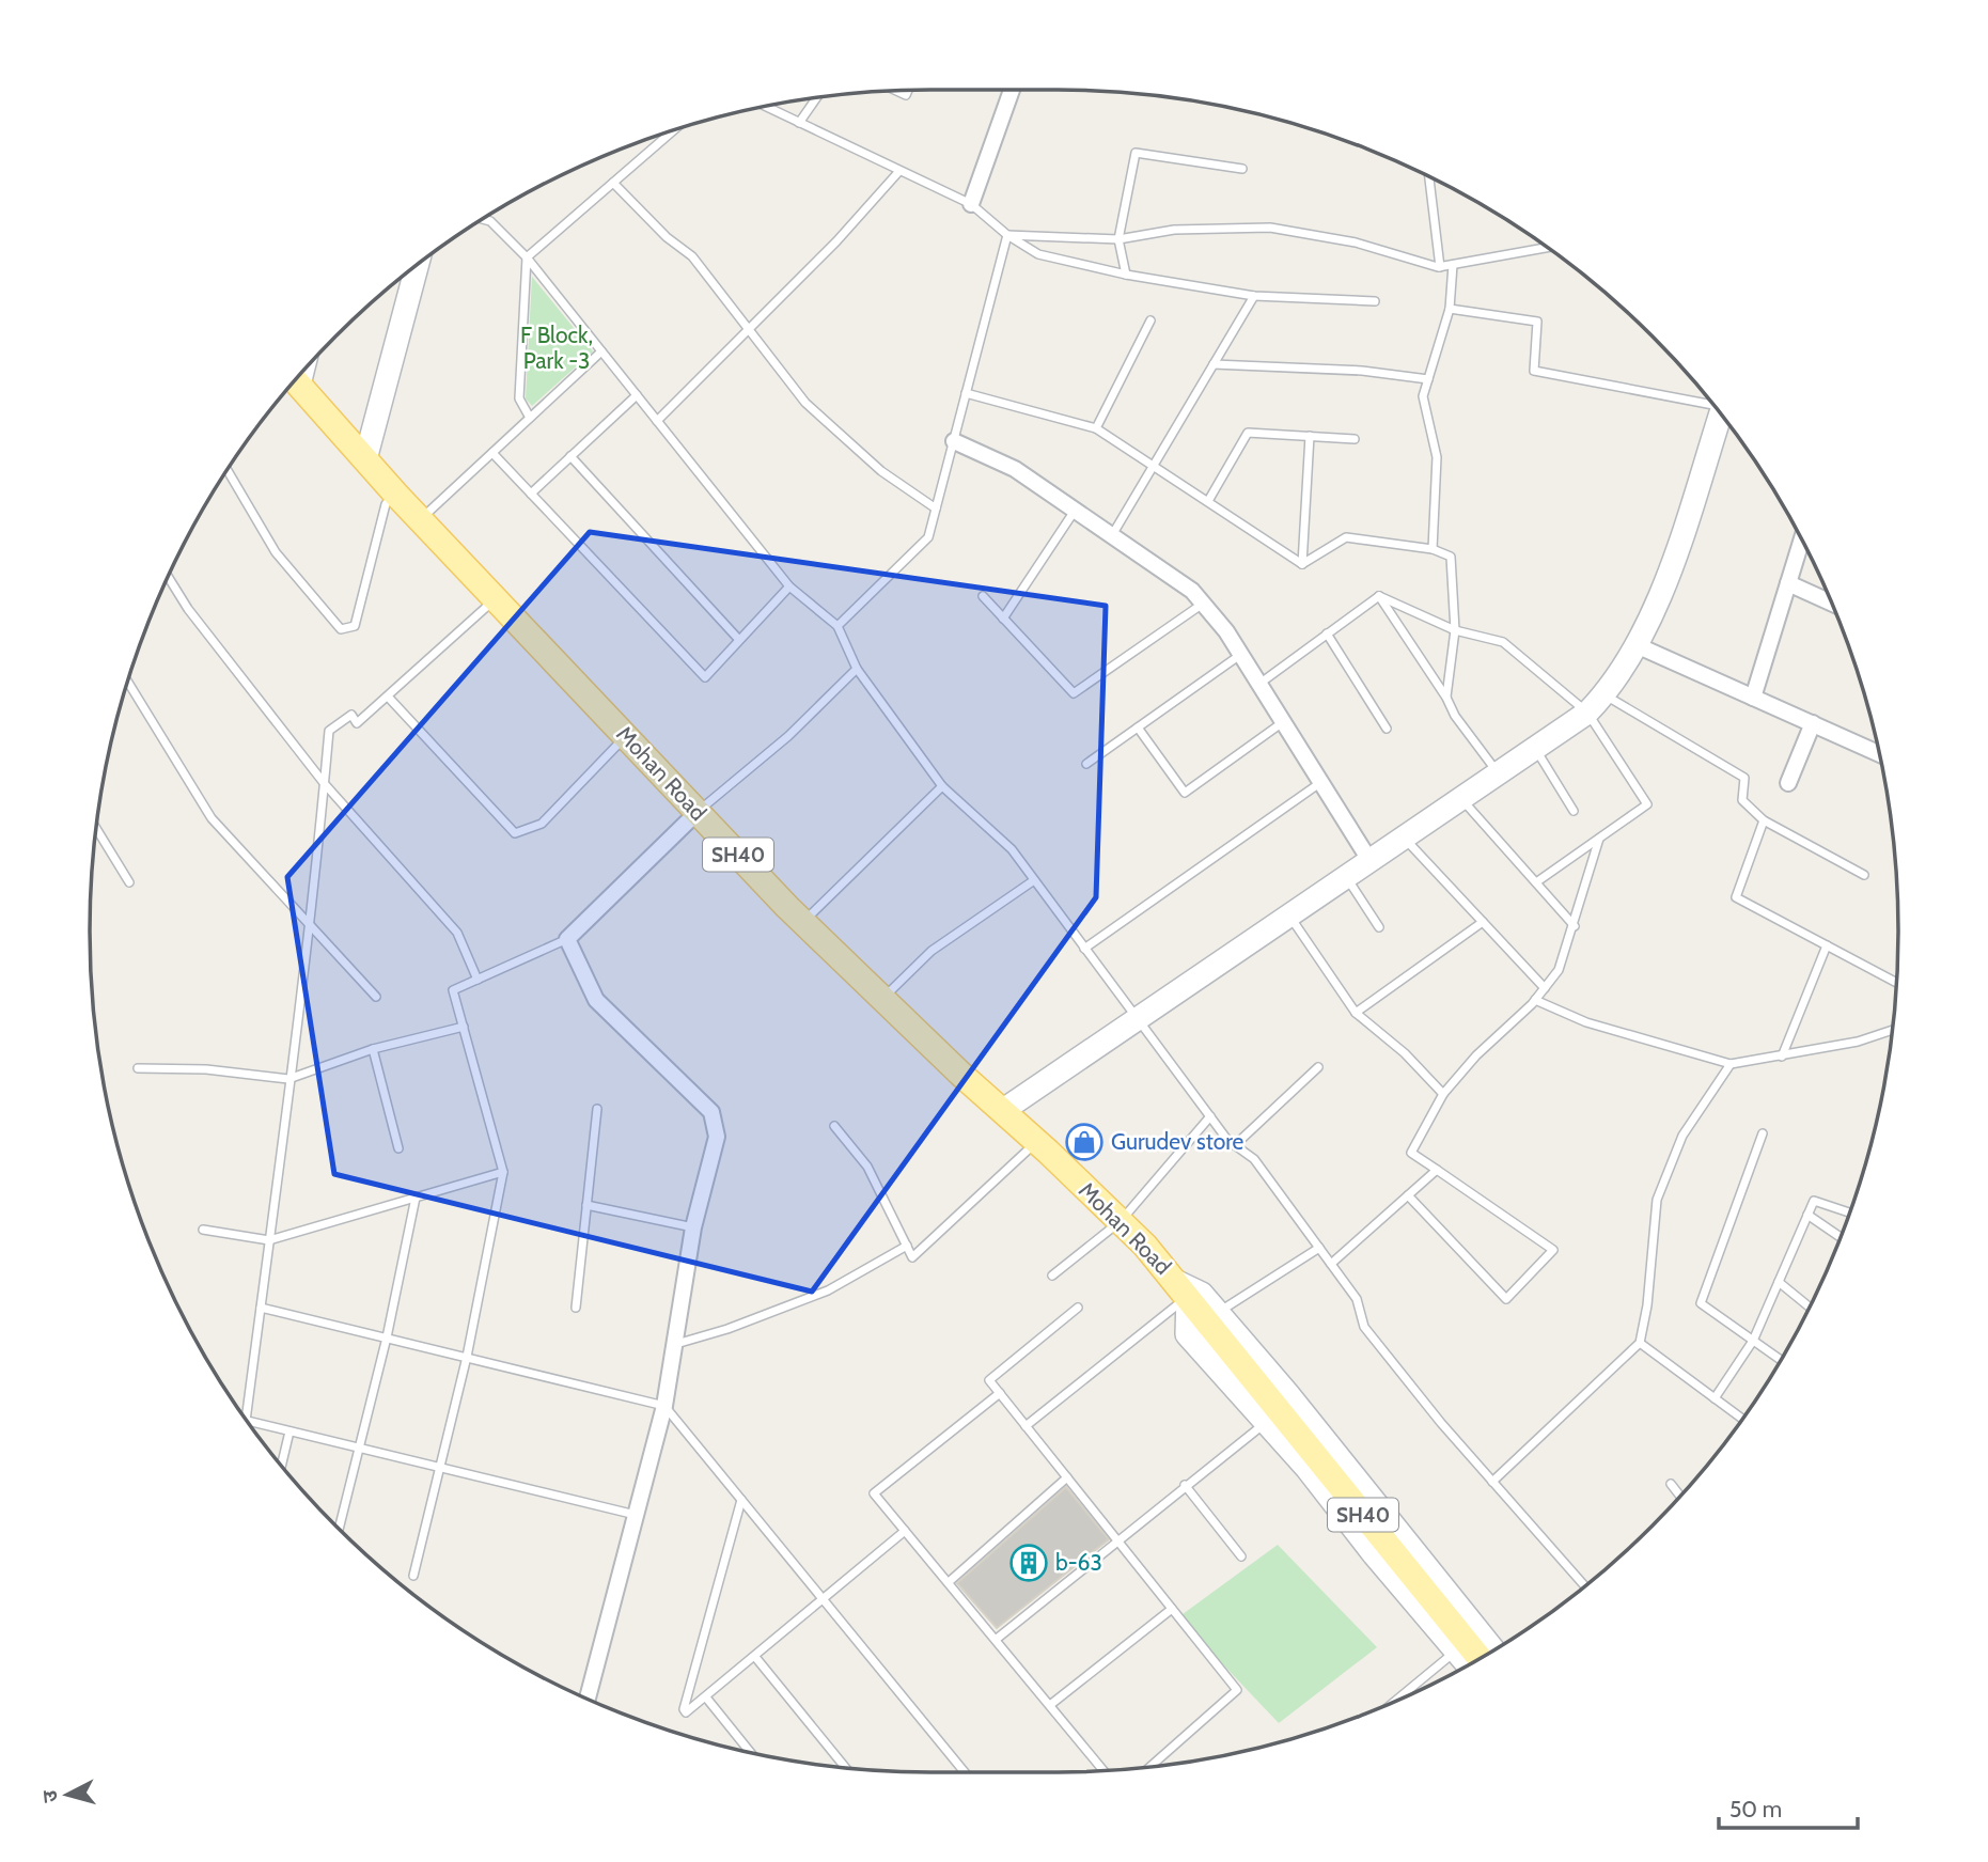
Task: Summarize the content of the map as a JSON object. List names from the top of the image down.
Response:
{
  "streets": {
    "main road": ["Mohan Road", "SH40"]
  },
  "crossings": [
    ["Mohan Road", "SH40"]
  ],
  "parks": ["F Block, Park -3"],
  "places": {
    "shop": ["Gurudev store"],
    "building": ["b-63"]
  },
  "scale_bar": "50 m",
  "north": "left"
}
